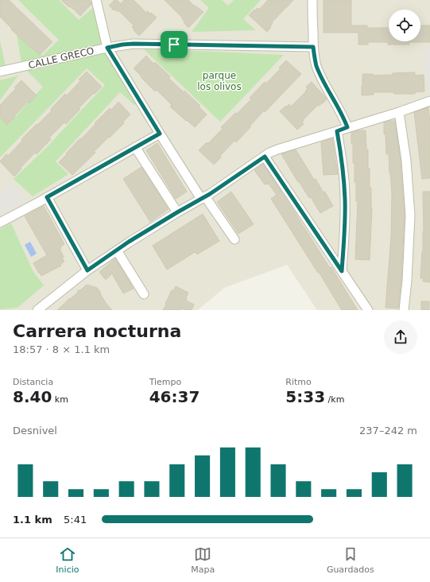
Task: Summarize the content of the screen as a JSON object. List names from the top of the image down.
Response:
{
  "streets": {
    "street": ["CALLE GRECO"]
  },
  "parks": ["parque los olivos"],
  "page": {
    "heading": ["Carrera nocturna", "18:57 · 8 × 1.1 km"],
    "stats": [
      ["Distancia", "8.40 km"],
      ["Tiempo", "46:37"],
      ["Ritmo", "5:33 /km"]
    ],
    "chart": ["Desnivel", "237–242 m"],
    "list": [
      {
        "name": "1.1 km",
        "note": "5:41"
      }
    ],
    "tabs": ["Inicio", "Mapa", "Guardados"]
  }
}
